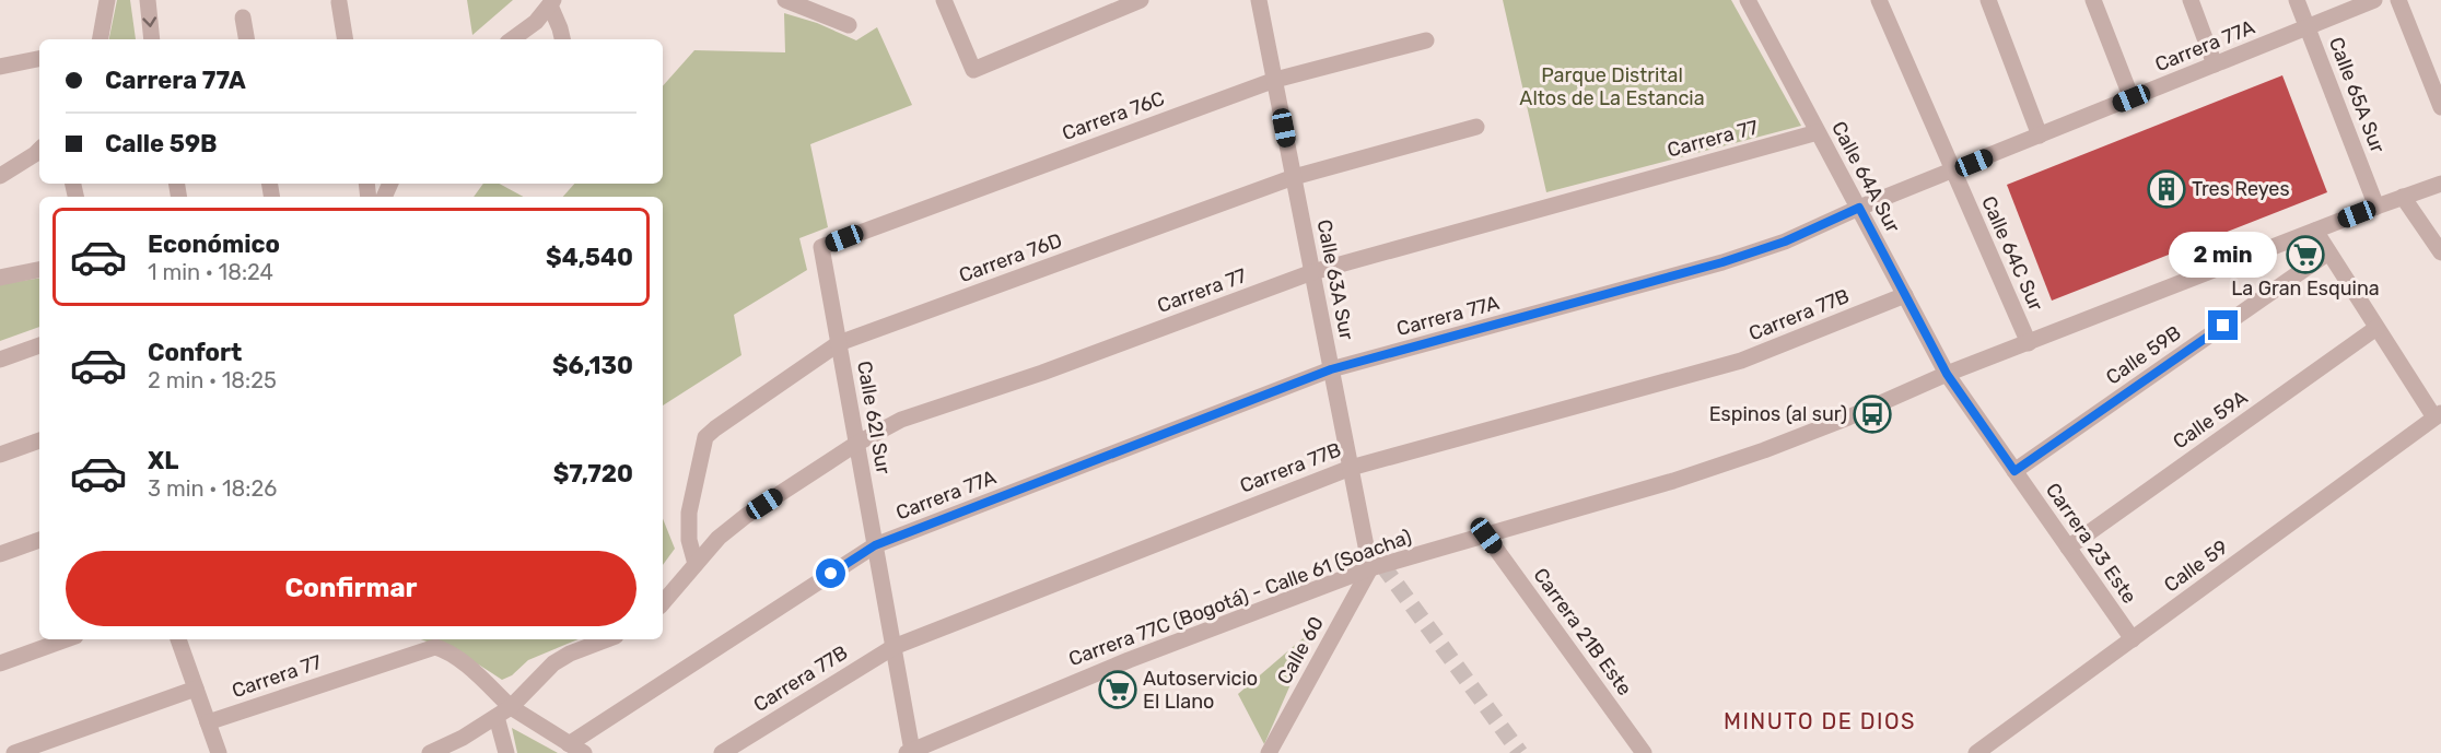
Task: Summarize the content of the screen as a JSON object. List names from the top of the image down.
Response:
{
  "streets": {
    "street": [
      "Carrera 77A",
      "Calle 65A Sur",
      "Carrera 76C",
      "Carrera 77",
      "Calle 64A Sur",
      "Calle 64C Sur",
      "Carrera 76D",
      "Calle 63A Sur",
      "Carrera 77B",
      "Calle 59B",
      "Calle 62I Sur",
      "Calle 59A",
      "Carrera 23 Este",
      "Calle 59",
      "Carrera 77C (Bogotá) - Calle 61 (Soacha)",
      "Carrera 21B Este",
      "Calle 60"
    ]
  },
  "crossings": [
    ["Carrera 77A", "Calle 65A Sur"],
    ["Carrera 77A", "Calle 64A Sur"],
    ["Carrera 77A", "Calle 64C Sur"],
    ["Carrera 77A", "Calle 63A Sur"],
    ["Carrera 77A", "Calle 62I Sur"],
    ["Calle 65A Sur", "Carrera 77C (Bogotá) - Calle 61 (Soacha)"],
    ["Carrera 76C", "Calle 63A Sur"],
    ["Carrera 76C", "Calle 62I Sur"],
    ["Carrera 77", "Calle 64A Sur"],
    ["Carrera 77", "Carrera 76D"],
    ["Carrera 77", "Calle 63A Sur"],
    ["Carrera 77", "Calle 62I Sur"],
    ["Calle 64A Sur", "Carrera 77B"],
    ["Calle 64A Sur", "Carrera 23 Este"],
    ["Calle 64A Sur", "Carrera 77C (Bogotá) - Calle 61 (Soacha)"],
    ["Calle 64C Sur", "Carrera 77C (Bogotá) - Calle 61 (Soacha)"],
    ["Carrera 76D", "Calle 63A Sur"],
    ["Carrera 76D", "Calle 62I Sur"],
    ["Calle 63A Sur", "Carrera 77B"],
    ["Calle 63A Sur", "Carrera 77C (Bogotá) - Calle 61 (Soacha)"],
    ["Calle 63A Sur", "Calle 60"],
    ["Carrera 77B", "Calle 62I Sur"],
    ["Calle 59B", "Carrera 23 Este"],
    ["Calle 62I Sur", "Carrera 77C (Bogotá) - Calle 61 (Soacha)"],
    ["Calle 59A", "Carrera 23 Este"],
    ["Carrera 23 Este", "Calle 59"],
    ["Carrera 23 Este", "Carrera 77C (Bogotá) - Calle 61 (Soacha)"],
    ["Carrera 77C (Bogotá) - Calle 61 (Soacha)", "Carrera 21B Este"],
    ["Carrera 77C (Bogotá) - Calle 61 (Soacha)", "Calle 60"]
  ],
  "districts": ["MINUTO DE DIOS"],
  "parks": ["Parque Distrital Altos de La Estancia"],
  "places": {
    "building": ["Tres Reyes"],
    "supermarket": ["La Gran Esquina", "Autoservicio El Llano"],
    "bus stop": ["Espinos (al sur)"]
  },
  "page": {
    "banner": ["Carrera 77A", "Calle 59B"],
    "list": [
      {
        "name": "Económico",
        "note": "1 min · 18:24",
        "value": "$4,540"
      },
      {
        "name": "Confort",
        "note": "2 min · 18:25",
        "value": "$6,130"
      },
      {
        "name": "XL",
        "note": "3 min · 18:26",
        "value": "$7,720"
      }
    ],
    "bubble": "2 min",
    "buttons": "Confirmar"
  }
}
